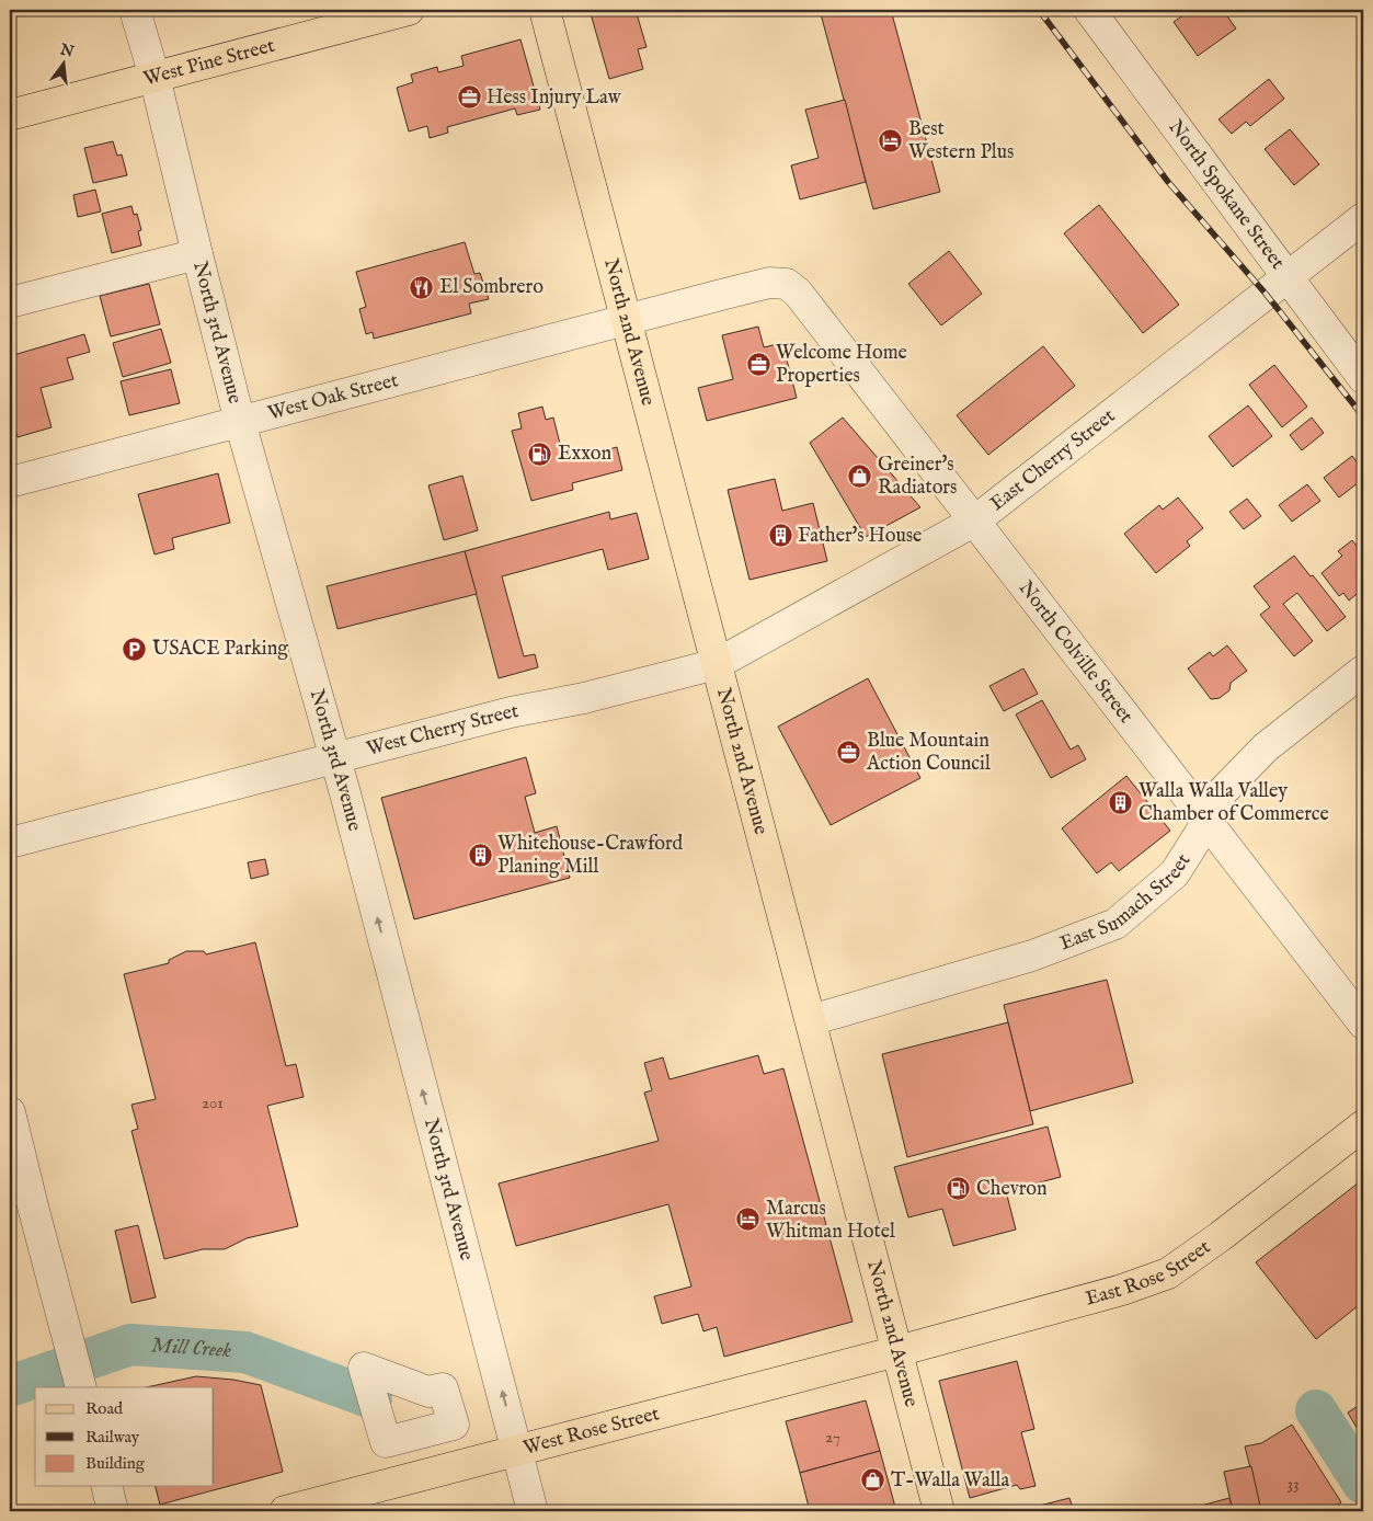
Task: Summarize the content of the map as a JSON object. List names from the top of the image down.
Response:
{
  "streets": {
    "main road": [
      "West Pine Street",
      "North 2nd Avenue",
      "East Rose Street",
      "West Rose Street"
    ],
    "street": [
      "North Spokane Street",
      "North 3rd Avenue",
      "West Oak Street",
      "East Cherry Street",
      "North Colville Street",
      "West Cherry Street",
      "East Sumach Street"
    ]
  },
  "crossings": [
    ["West Pine Street", "North 3rd Avenue"],
    ["North Spokane Street", "East Cherry Street"],
    ["North 2nd Avenue", "West Oak Street"],
    ["North 2nd Avenue", "East Cherry Street"],
    ["North 2nd Avenue", "West Cherry Street"],
    ["North 2nd Avenue", "East Sumach Street"],
    ["North 2nd Avenue", "East Rose Street"],
    ["North 2nd Avenue", "West Rose Street"],
    ["North 3rd Avenue", "West Oak Street"],
    ["North 3rd Avenue", "West Cherry Street"],
    ["North 3rd Avenue", "West Rose Street"],
    ["West Oak Street", "North Colville Street"],
    ["East Cherry Street", "North Colville Street"],
    ["East Cherry Street", "West Cherry Street"],
    ["North Colville Street", "East Sumach Street"],
    ["East Rose Street", "West Rose Street"]
  ],
  "one_way": ["North 3rd Avenue"],
  "water": ["Mill Creek"],
  "places": {
    "office": ["Hess Injury Law", "Welcome Home Properties", "Blue Mountain Action Council"],
    "hotel": ["Best Western Plus", "Marcus Whitman Hotel"],
    "restaurant": ["El Sombrero"],
    "fuel station": ["Exxon", "Chevron"],
    "shop": ["Greiner's Radiators", "T-Walla Walla"],
    "building": ["Father's House", "Walla Walla Valley Chamber of Commerce", "Whitehouse-Crawford Planing Mill"],
    "parking": ["USACE Parking"]
  },
  "house_numbers": ["201", "27", "33"],
  "legend": ["Road", "Railway", "Building"],
  "north": "top"
}
